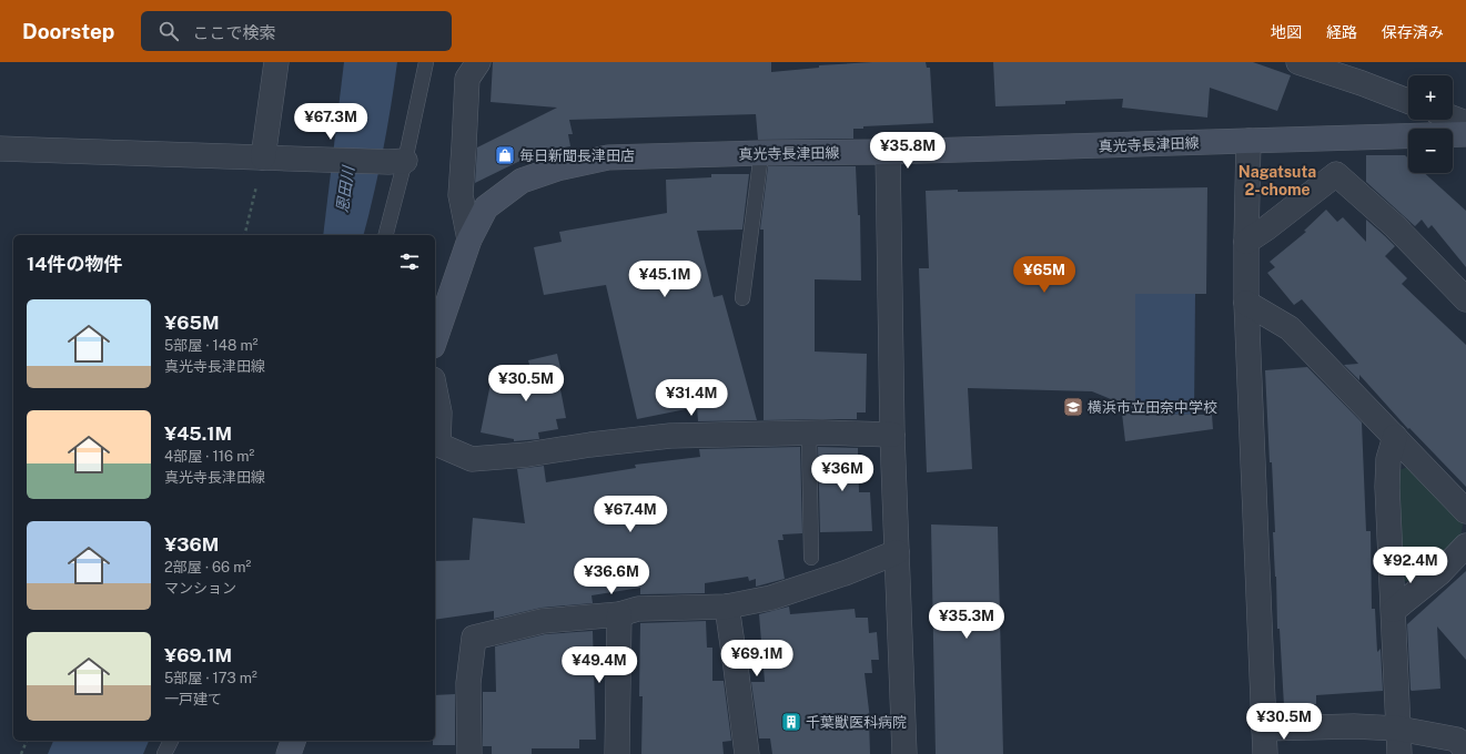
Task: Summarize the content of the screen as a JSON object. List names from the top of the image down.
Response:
{
  "streets": {
    "main road": ["真光寺長津田線"]
  },
  "districts": ["Nagatsuta 2-chome"],
  "water": ["恩田川"],
  "places": {
    "shop": ["毎日新聞長津田店"],
    "school or university": ["横浜市立田奈中学校"],
    "building": ["千葉獣医科病院"]
  },
  "page": {
    "header": "Doorstep",
    "search": "ここで検索",
    "nav": ["地図", "経路", "保存済み"],
    "map_buttons": ["+", "−"],
    "price": [
      "¥67.3M",
      "¥35.8M",
      "¥65M",
      "¥45.1M",
      "¥30.5M",
      "¥31.4M",
      "¥36M",
      "¥67.4M",
      "¥92.4M",
      "¥36.6M",
      "¥35.3M",
      "¥69.1M",
      "¥49.4M",
      "¥30.5M"
    ],
    "heading": "14件の物件",
    "list": [
      {
        "name": "¥65M",
        "note": "5部屋 · 148 m² · 真光寺長津田線"
      },
      {
        "name": "¥45.1M",
        "note": "4部屋 · 116 m² · 真光寺長津田線"
      },
      {
        "name": "¥36M",
        "note": "2部屋 · 66 m² · マンション"
      },
      {
        "name": "¥69.1M",
        "note": "5部屋 · 173 m² · 一戸建て"
      }
    ]
  }
}
